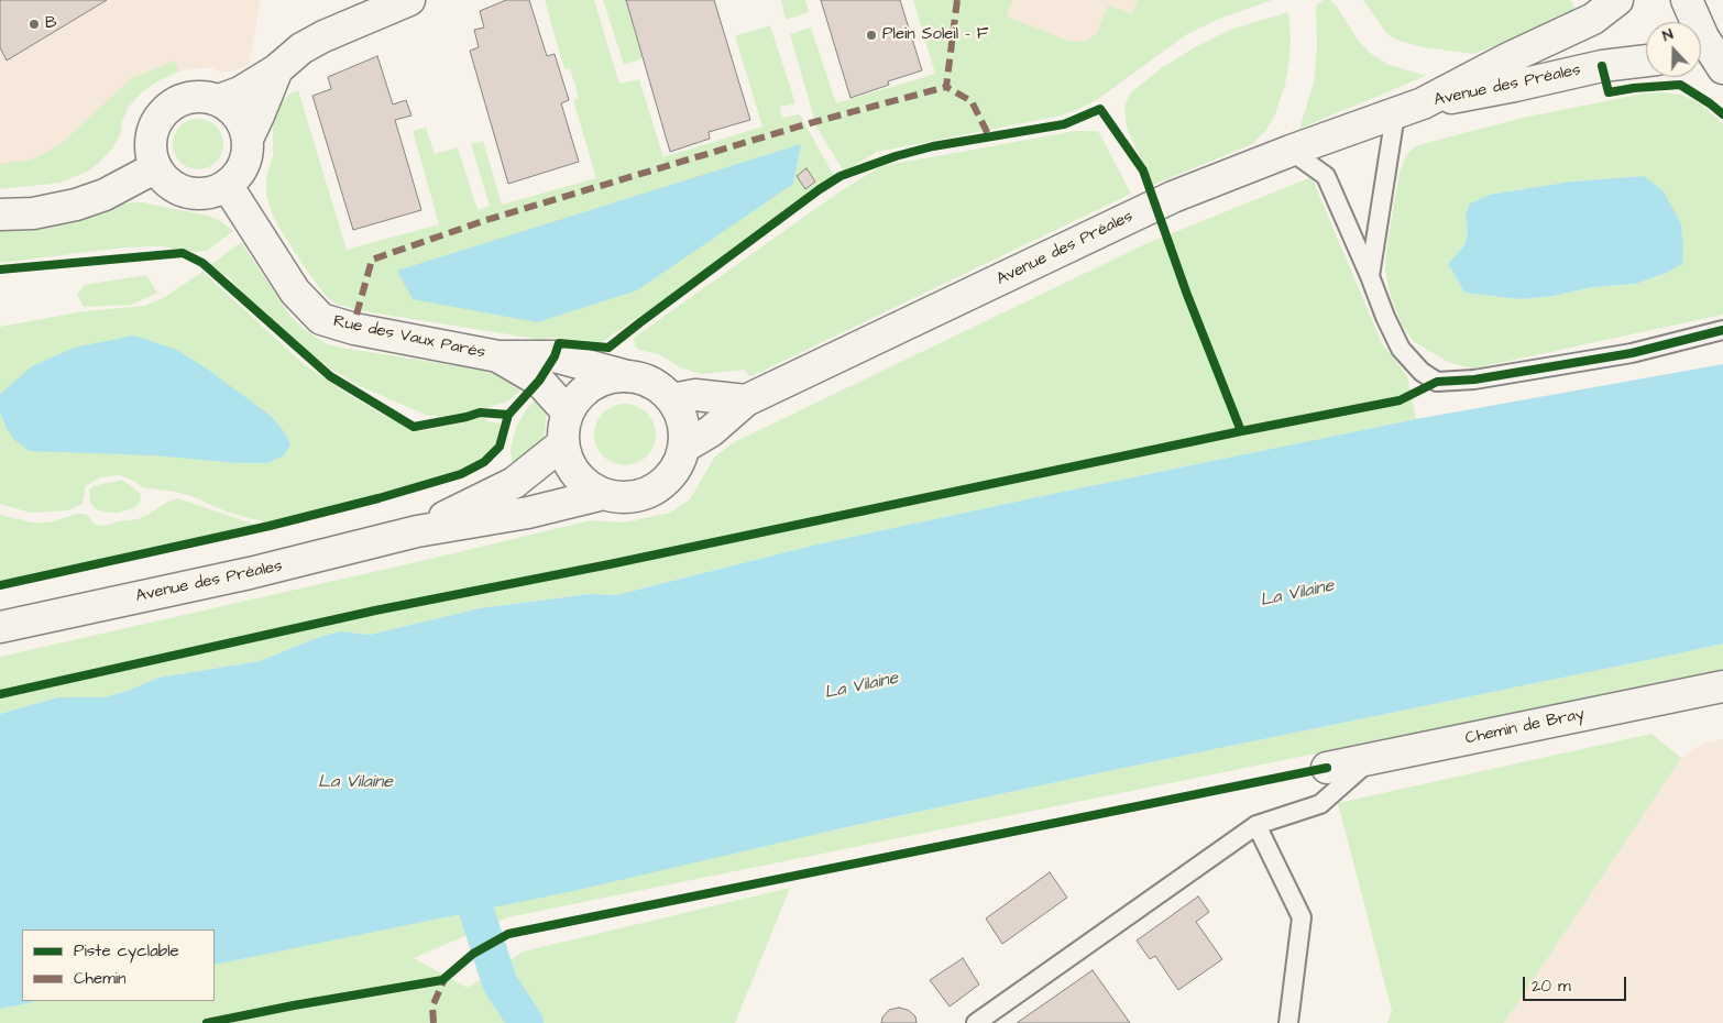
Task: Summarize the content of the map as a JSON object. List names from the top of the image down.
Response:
{
  "streets": {
    "main road": ["Avenue des Préales", "Rue des Vaux Parés", "Chemin de Bray"]
  },
  "crossings": [
    ["Avenue des Préales", "Rue des Vaux Parés"]
  ],
  "water": ["La Vilaine"],
  "places": ["B", "Plein Soleil - F"],
  "legend": ["Piste cyclable", "Chemin"],
  "scale_bar": "20 m",
  "north": "top"
}
